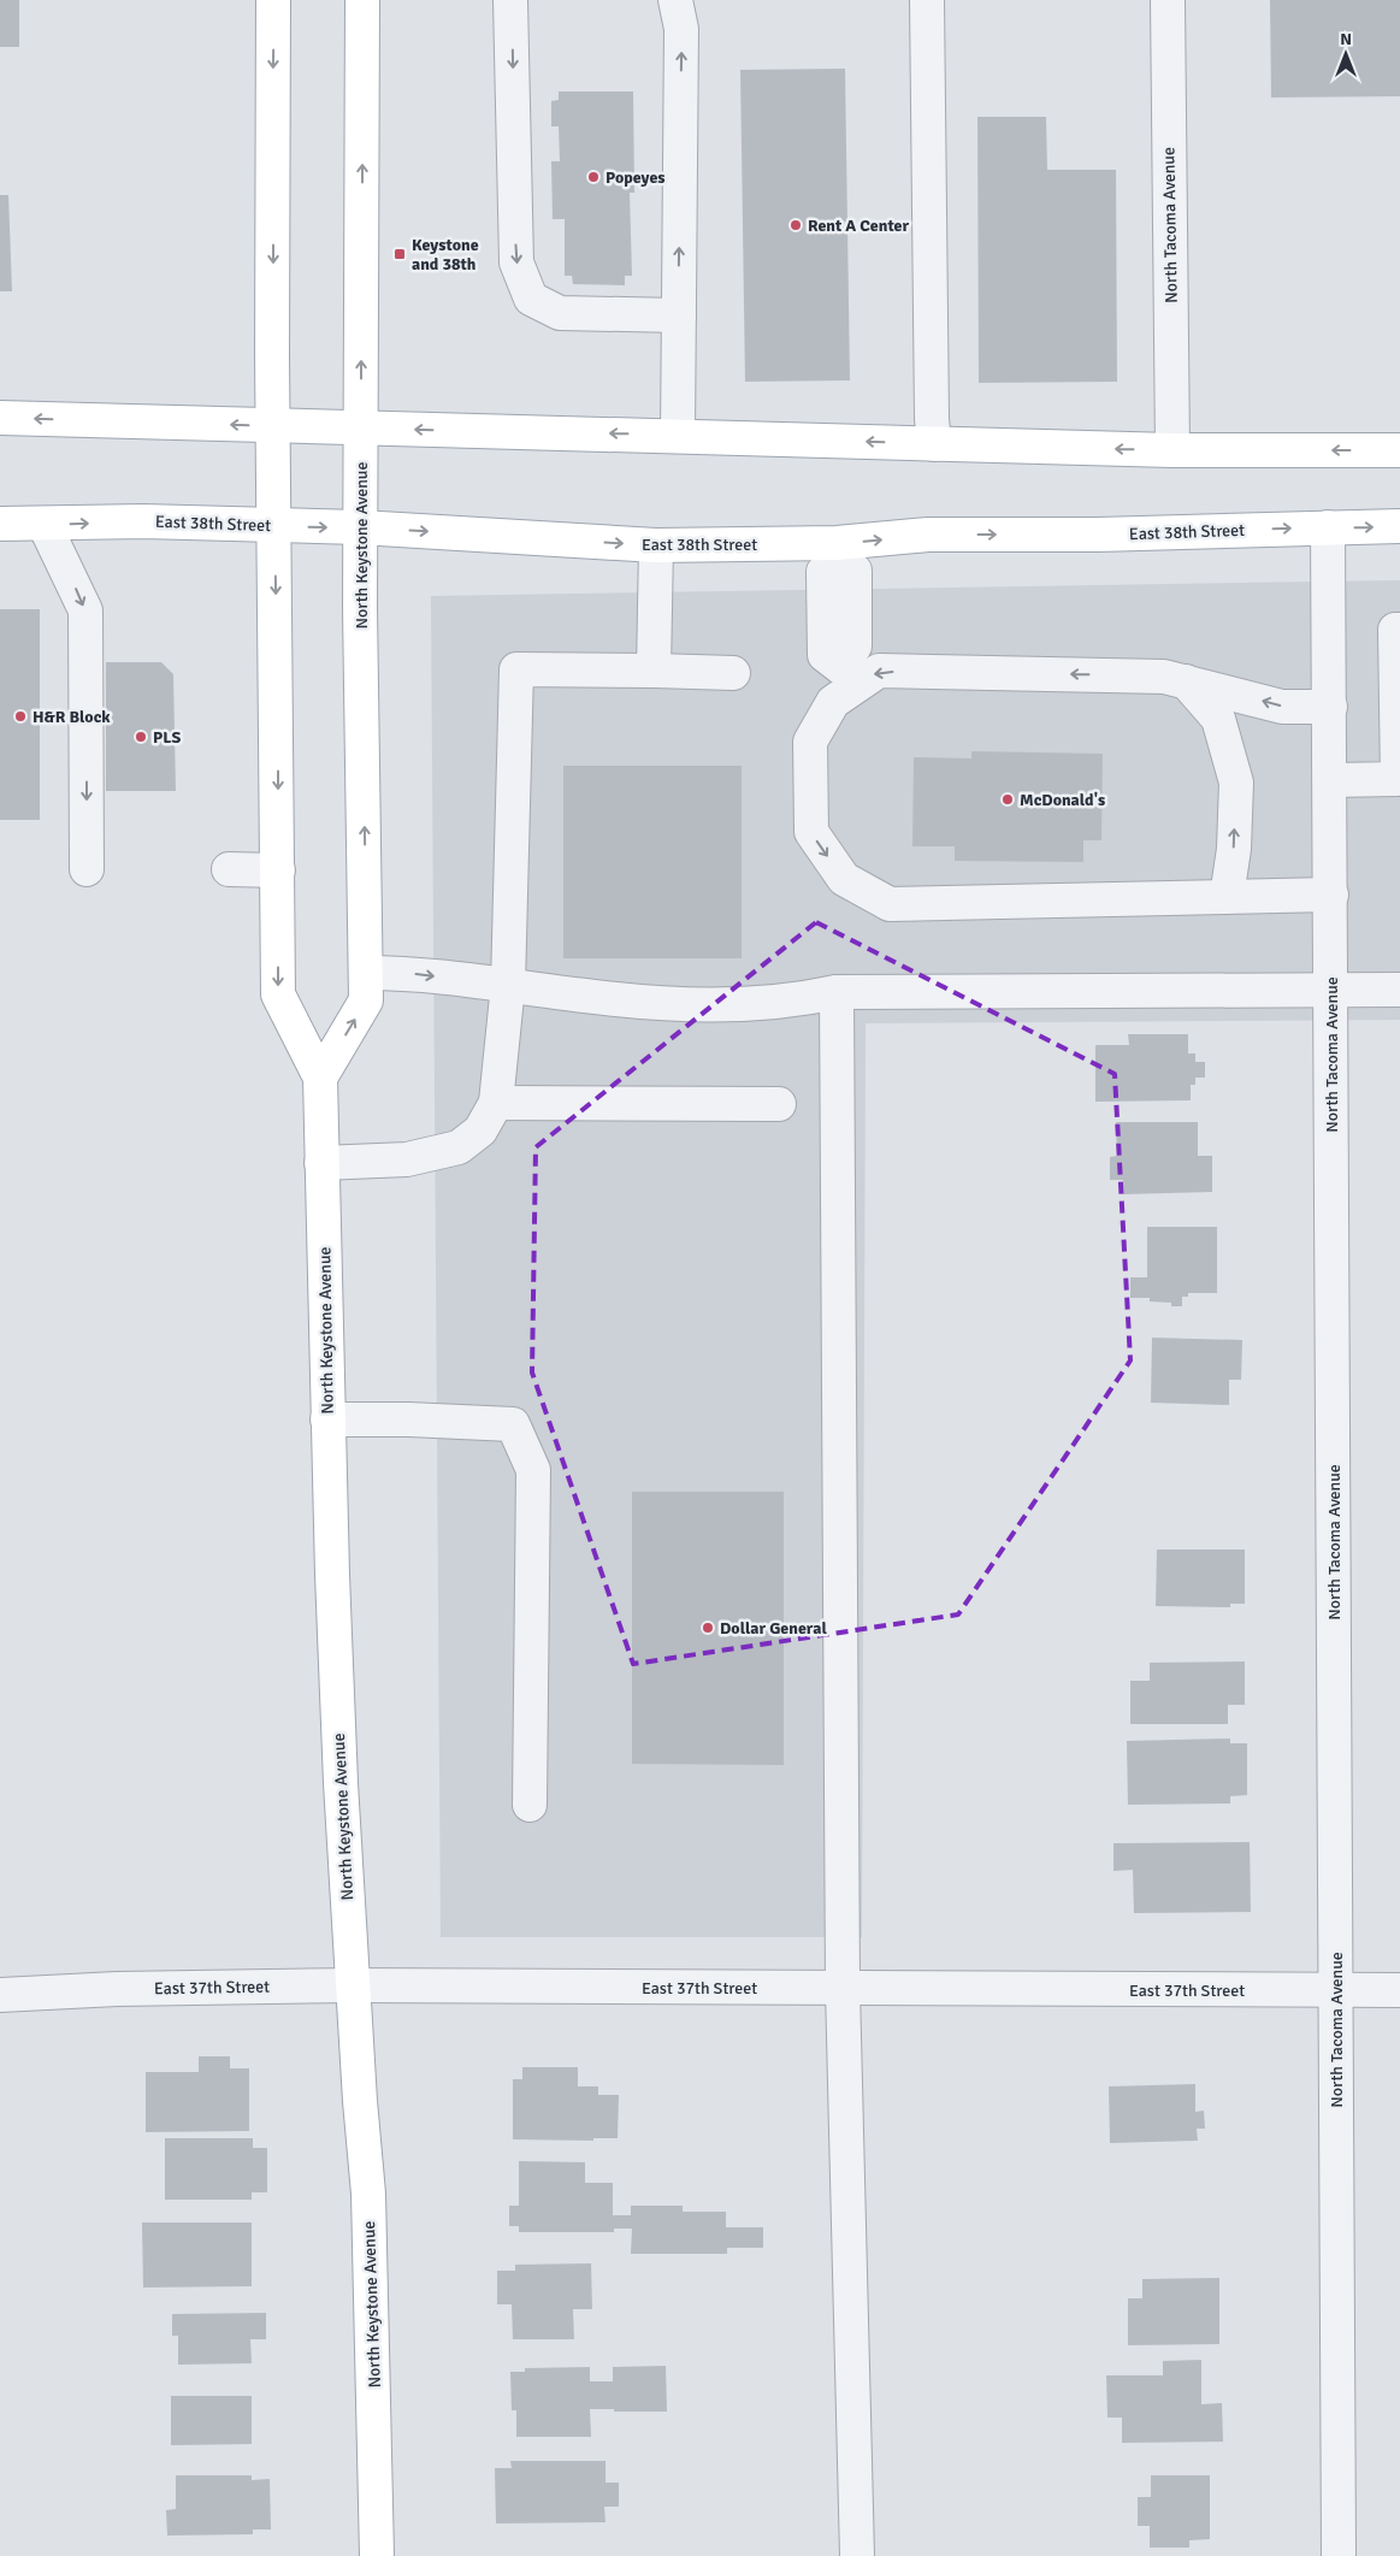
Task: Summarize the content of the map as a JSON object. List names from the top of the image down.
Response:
{
  "streets": {
    "main road": ["East 38th Street", "North Keystone Avenue"],
    "street": ["North Tacoma Avenue", "East 37th Street"]
  },
  "crossings": [
    ["North Tacoma Avenue", "East 38th Street"],
    ["North Tacoma Avenue", "East 37th Street"],
    ["East 38th Street", "North Keystone Avenue"],
    ["North Keystone Avenue", "East 37th Street"]
  ],
  "places": {
    "other": [
      "Popeyes",
      "Rent A Center",
      "H&R Block",
      "PLS",
      "McDonald's",
      "Dollar General"
    ],
    "transit": ["Keystone and 38th"]
  },
  "north": "top"
}
